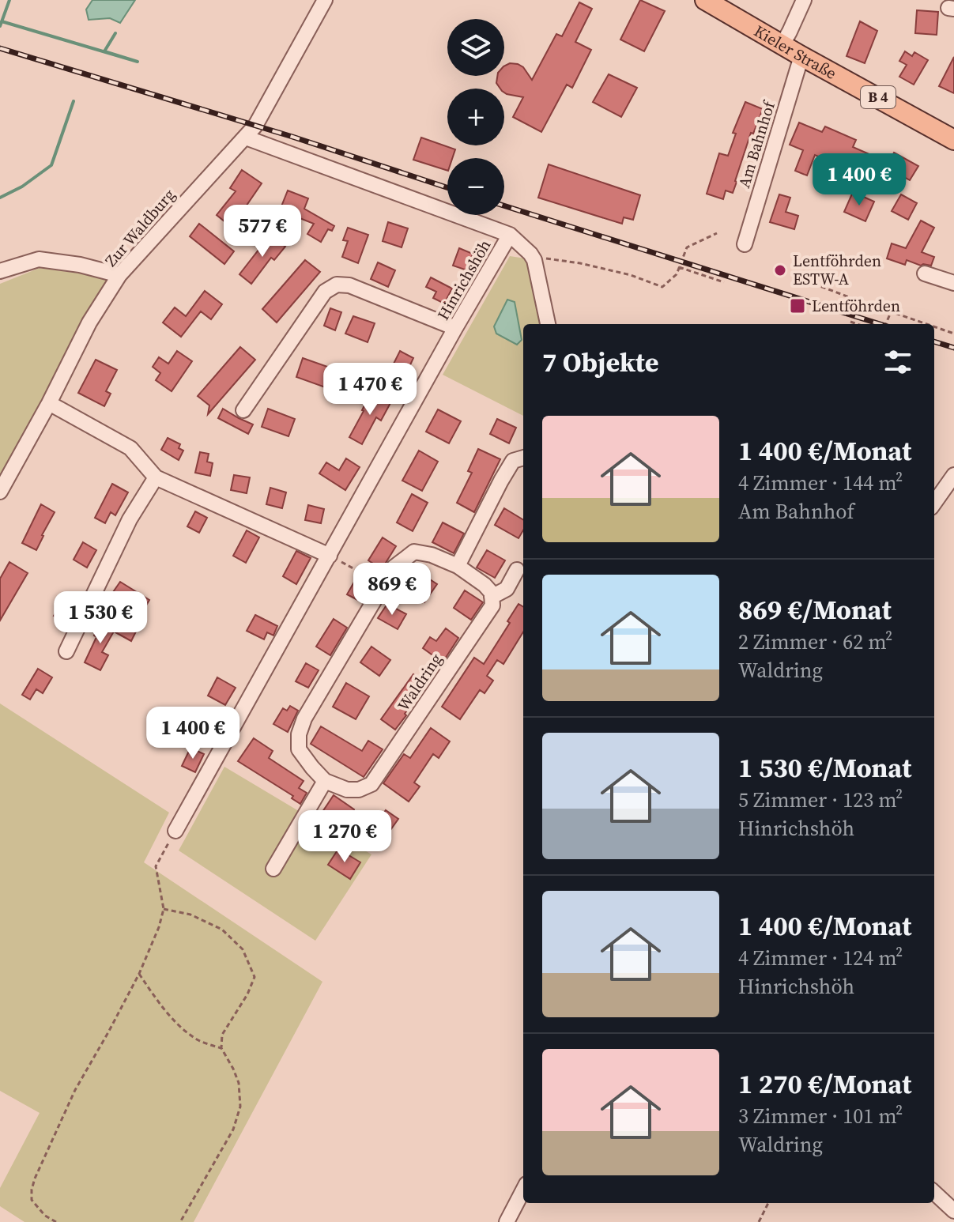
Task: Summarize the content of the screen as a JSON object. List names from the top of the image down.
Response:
{
  "streets": {
    "main road": ["Kieler Straße", "B 4"],
    "street": [
      "Am Bahnhof",
      "Zur Waldburg",
      "Hinrichshöh",
      "Waldring"
    ]
  },
  "crossings": [
    ["Kieler Straße", "Am Bahnhof"],
    ["Zur Waldburg", "Hinrichshöh"]
  ],
  "places": {
    "other": ["Lentföhrden ESTW-A"],
    "transit": ["Lentföhrden"]
  },
  "page": {
    "map_buttons": ["+", "−"],
    "price": [
      "1 400 €",
      "577 €",
      "1 470 €",
      "869 €",
      "1 530 €",
      "1 400 €",
      "1 270 €"
    ],
    "heading": "7 Objekte",
    "list": [
      {
        "name": "1 400 €/Monat",
        "note": "4 Zimmer · 144 m² · Am Bahnhof"
      },
      {
        "name": "869 €/Monat",
        "note": "2 Zimmer · 62 m² · Waldring"
      },
      {
        "name": "1 530 €/Monat",
        "note": "5 Zimmer · 123 m² · Hinrichshöh"
      },
      {
        "name": "1 400 €/Monat",
        "note": "4 Zimmer · 124 m² · Hinrichshöh"
      },
      {
        "name": "1 270 €/Monat",
        "note": "3 Zimmer · 101 m² · Waldring"
      }
    ]
  }
}
